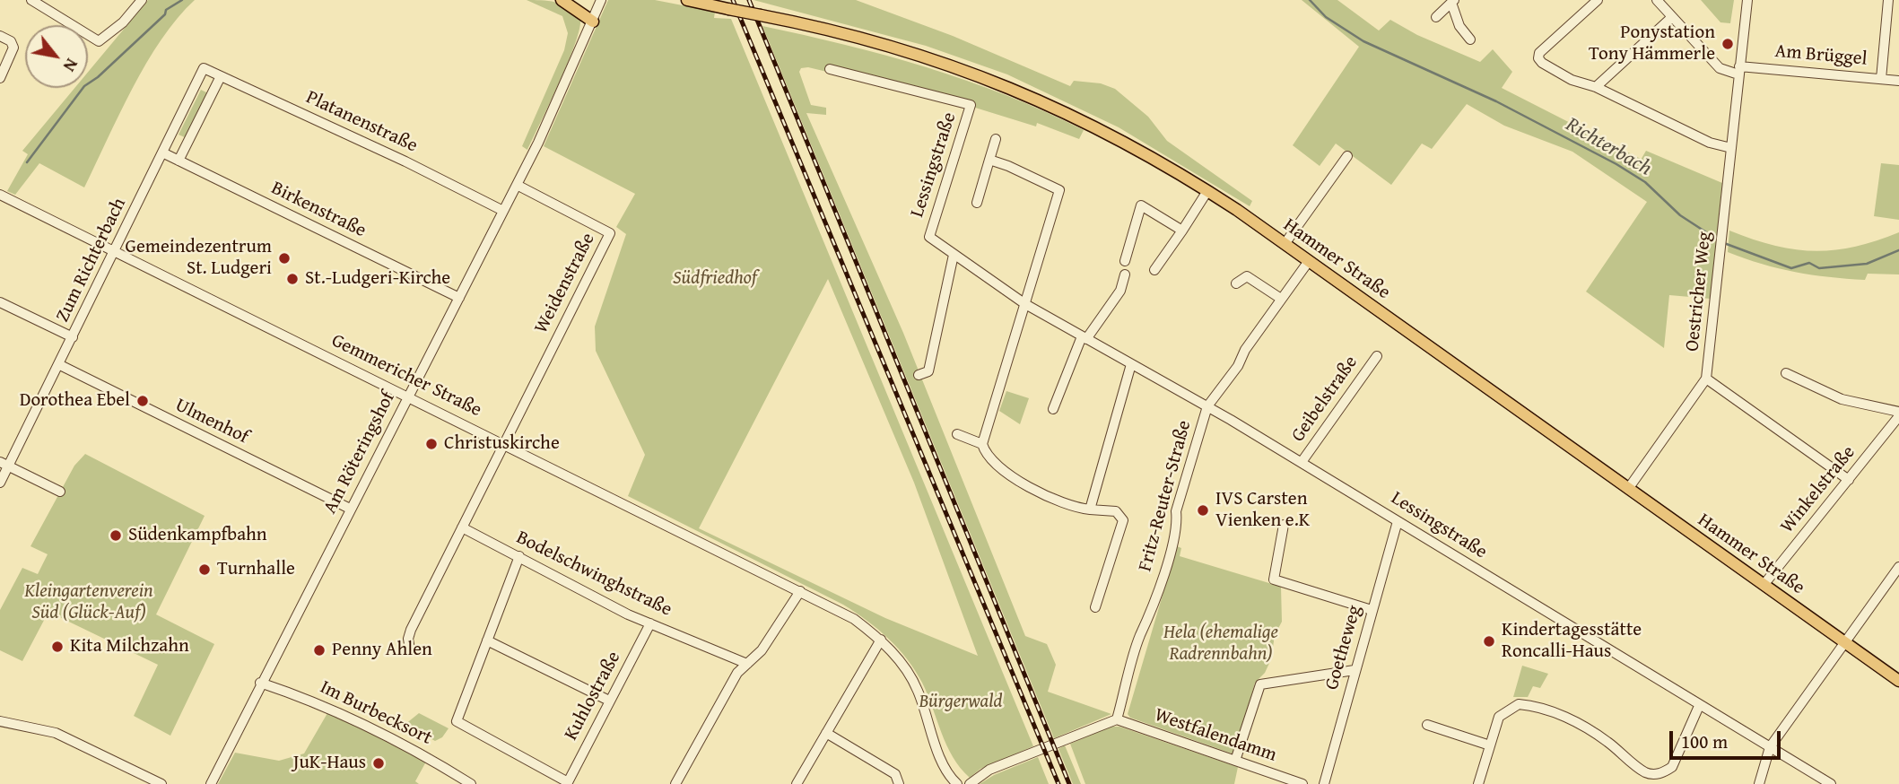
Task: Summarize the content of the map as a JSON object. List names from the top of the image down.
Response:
{
  "streets": {
    "main road": ["Hammer Straße"],
    "street": [
      "Am Brüggel",
      "Platanenstraße",
      "Lessingstraße",
      "Birkenstraße",
      "Zum Richterbach",
      "Weidenstraße",
      "Oestricher Weg",
      "Gemmericher Straße",
      "Geibelstraße",
      "Ulmenhof",
      "Am Röteringshof",
      "Winkelstraße",
      "Fritz-Reuter-Straße",
      "Bodelschwinghstraße",
      "Goetheweg",
      "Kuhlostraße",
      "Im Burbecksort",
      "Westfalendamm"
    ]
  },
  "crossings": [
    ["Am Brüggel", "Oestricher Weg"],
    ["Platanenstraße", "Zum Richterbach"],
    ["Platanenstraße", "Am Röteringshof"],
    ["Lessingstraße", "Geibelstraße"],
    ["Lessingstraße", "Fritz-Reuter-Straße"],
    ["Lessingstraße", "Goetheweg"],
    ["Birkenstraße", "Zum Richterbach"],
    ["Birkenstraße", "Am Röteringshof"],
    ["Hammer Straße", "Oestricher Weg"],
    ["Hammer Straße", "Winkelstraße"],
    ["Hammer Straße", "Fritz-Reuter-Straße"],
    ["Zum Richterbach", "Gemmericher Straße"],
    ["Zum Richterbach", "Ulmenhof"],
    ["Weidenstraße", "Gemmericher Straße"],
    ["Weidenstraße", "Am Röteringshof"],
    ["Gemmericher Straße", "Am Röteringshof"],
    ["Ulmenhof", "Am Röteringshof"],
    ["Am Röteringshof", "Im Burbecksort"],
    ["Fritz-Reuter-Straße", "Westfalendamm"],
    ["Bodelschwinghstraße", "Kuhlostraße"]
  ],
  "water": ["Richterbach"],
  "parks": [
    "Südfriedhof",
    "Kleingartenverein Süd (Glück-Auf)",
    "Hela (ehemalige Radrennbahn)",
    "Bürgerwald"
  ],
  "places": [
    "Ponystation Tony Hämmerle",
    "Gemeindezentrum St. Ludgeri",
    "St.-Ludgeri-Kirche",
    "Dorothea Ebel",
    "Christuskirche",
    "IVS Carsten Vienken e.K",
    "Südenkampfbahn",
    "Turnhalle",
    "Kindertagesstätte Roncalli-Haus",
    "Kita Milchzahn",
    "Penny Ahlen",
    "JuK-Haus"
  ],
  "scale_bar": "100 m",
  "north": "bottom right"
}
